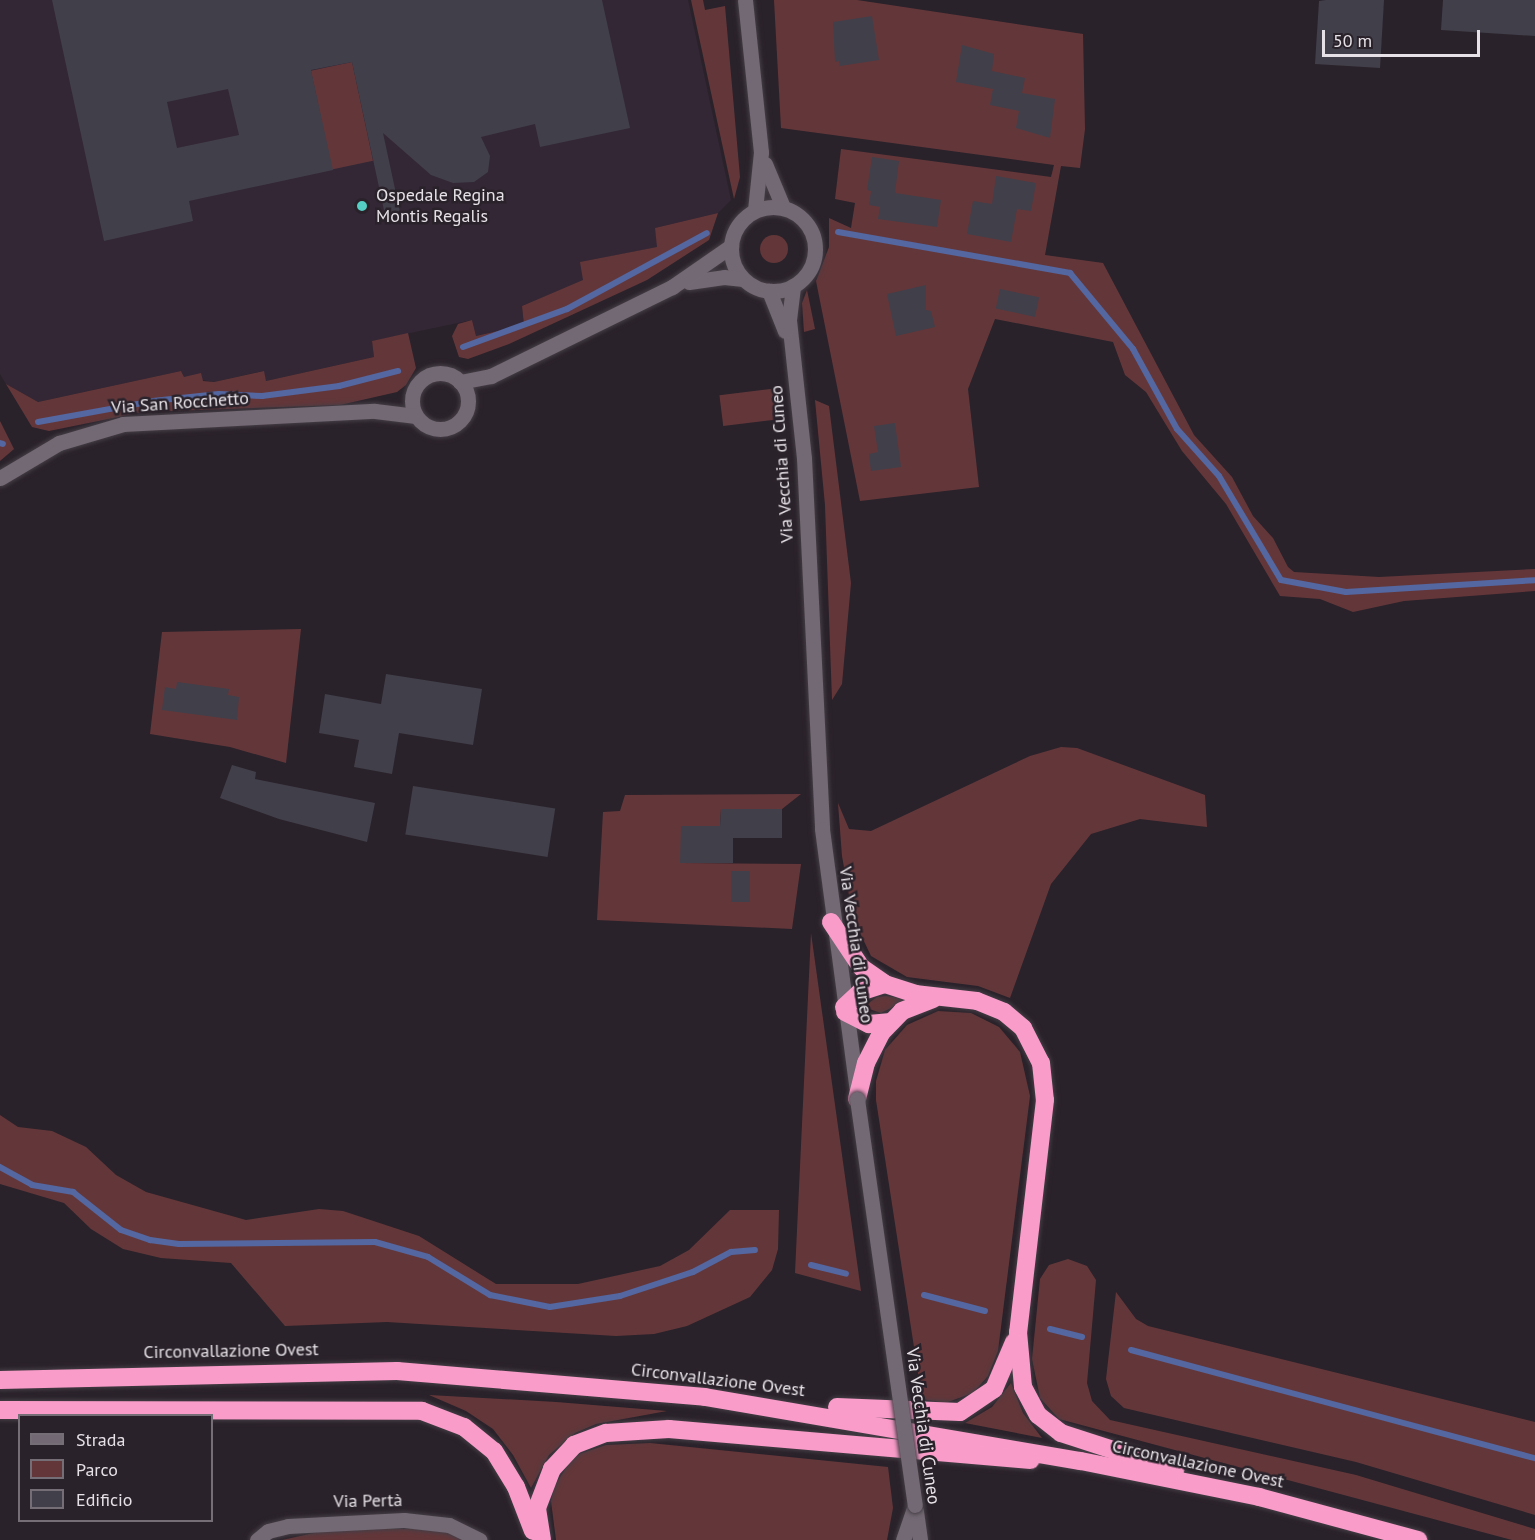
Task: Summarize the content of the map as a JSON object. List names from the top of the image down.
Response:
{
  "streets": {
    "highway": ["Circonvallazione Ovest"],
    "street": ["Via San Rocchetto", "Via Vecchia di Cuneo", "Via Pertà"]
  },
  "crossings": [
    ["Via San Rocchetto", "Via Vecchia di Cuneo"]
  ],
  "places": ["Ospedale Regina Montis Regalis"],
  "legend": ["Strada", "Parco", "Edificio"],
  "scale_bar": "50 m"
}
